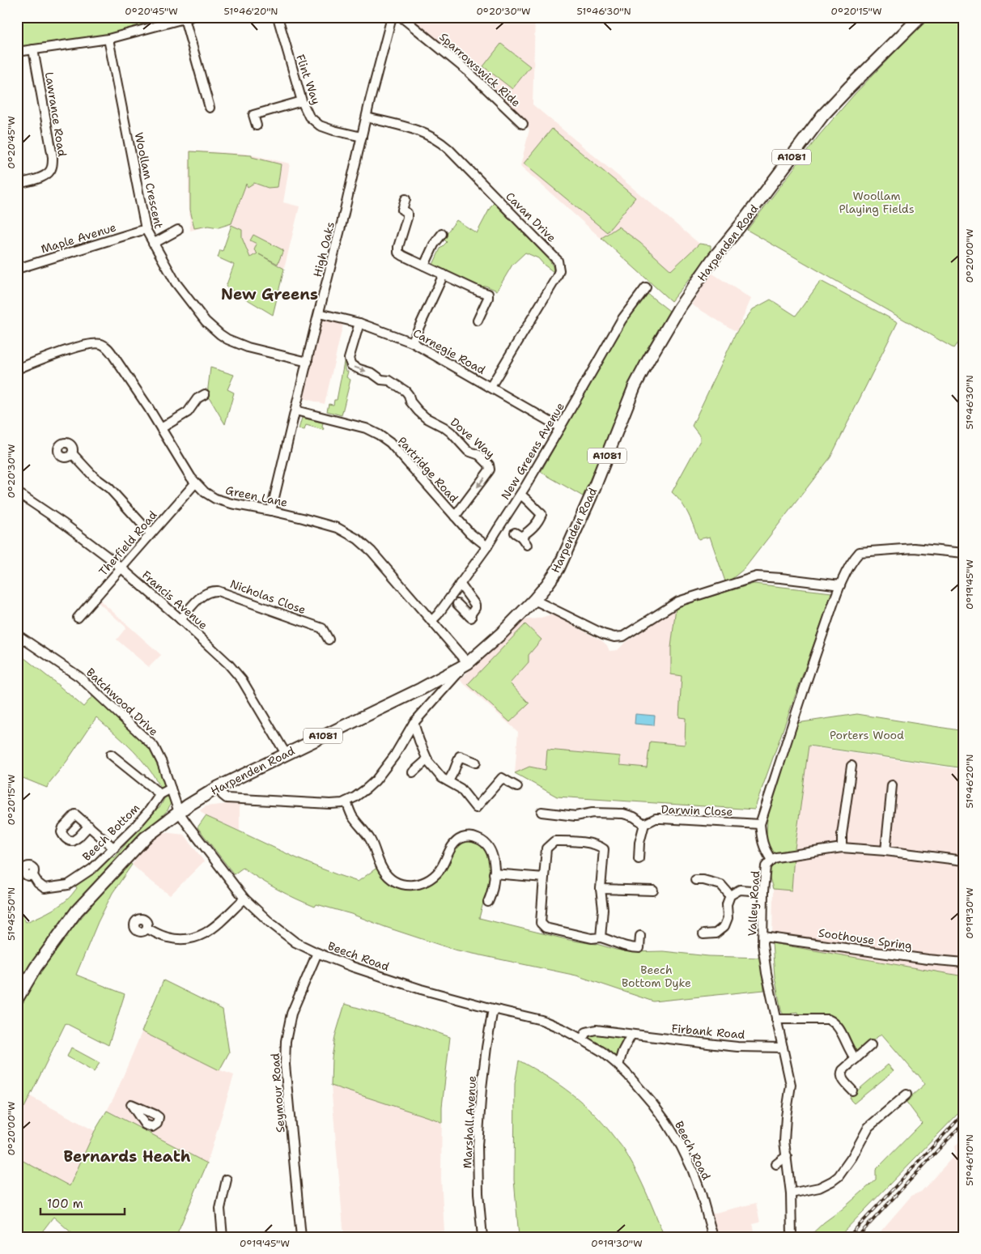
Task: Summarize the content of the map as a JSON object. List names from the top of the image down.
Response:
{
  "streets": {
    "main road": ["A1081", "Harpenden Road"],
    "street": [
      "Sparrowswick Ride",
      "Flint Way",
      "Lawrance Road",
      "Woollam Crescent",
      "Cavan Drive",
      "Maple Avenue",
      "High Oaks",
      "Carnegie Road",
      "Dove Way",
      "New Greens Avenue",
      "Partridge Road",
      "Green Lane",
      "Therfield Road",
      "Nicholas Close",
      "Francis Avenue",
      "Batchwood Drive",
      "Darwin Close",
      "Beech Bottom",
      "Valley Road",
      "Soothouse Spring",
      "Beech Road",
      "Firbank Road",
      "Seymour Road",
      "Marshall Avenue"
    ]
  },
  "crossings": [
    ["Flint Way", "High Oaks"],
    ["Woollam Crescent", "Maple Avenue"],
    ["Woollam Crescent", "High Oaks"],
    ["Cavan Drive", "High Oaks"],
    ["Cavan Drive", "Carnegie Road"],
    ["Harpenden Road", "Green Lane"],
    ["Harpenden Road", "Francis Avenue"],
    ["Harpenden Road", "Batchwood Drive"],
    ["Harpenden Road", "Beech Road"],
    ["High Oaks", "Carnegie Road"],
    ["High Oaks", "Partridge Road"],
    ["High Oaks", "Green Lane"],
    ["Carnegie Road", "Dove Way"],
    ["Carnegie Road", "New Greens Avenue"],
    ["Dove Way", "Partridge Road"],
    ["New Greens Avenue", "Partridge Road"],
    ["New Greens Avenue", "Green Lane"],
    ["Green Lane", "Therfield Road"],
    ["Therfield Road", "Francis Avenue"],
    ["Nicholas Close", "Francis Avenue"],
    ["Batchwood Drive", "Beech Road"],
    ["Darwin Close", "Valley Road"],
    ["Valley Road", "Soothouse Spring"],
    ["Valley Road", "Firbank Road"],
    ["Beech Road", "Seymour Road"],
    ["Beech Road", "Marshall Avenue"]
  ],
  "districts": ["New Greens", "Bernards Heath"],
  "parks": ["Woollam Playing Fields", "Porters Wood", "Beech Bottom Dyke"],
  "scale_bar": "100 m",
  "coordinates": [
    "0°20'45\"W",
    "51°46'20\"N",
    "0°20'30\"W",
    "51°46'30\"N",
    "0°20'15\"W",
    "0°20'00\"W",
    "0°19'45\"W",
    "0°19'30\"W",
    "51°45'50\"N",
    "51°46'10\"N"
  ]
}
